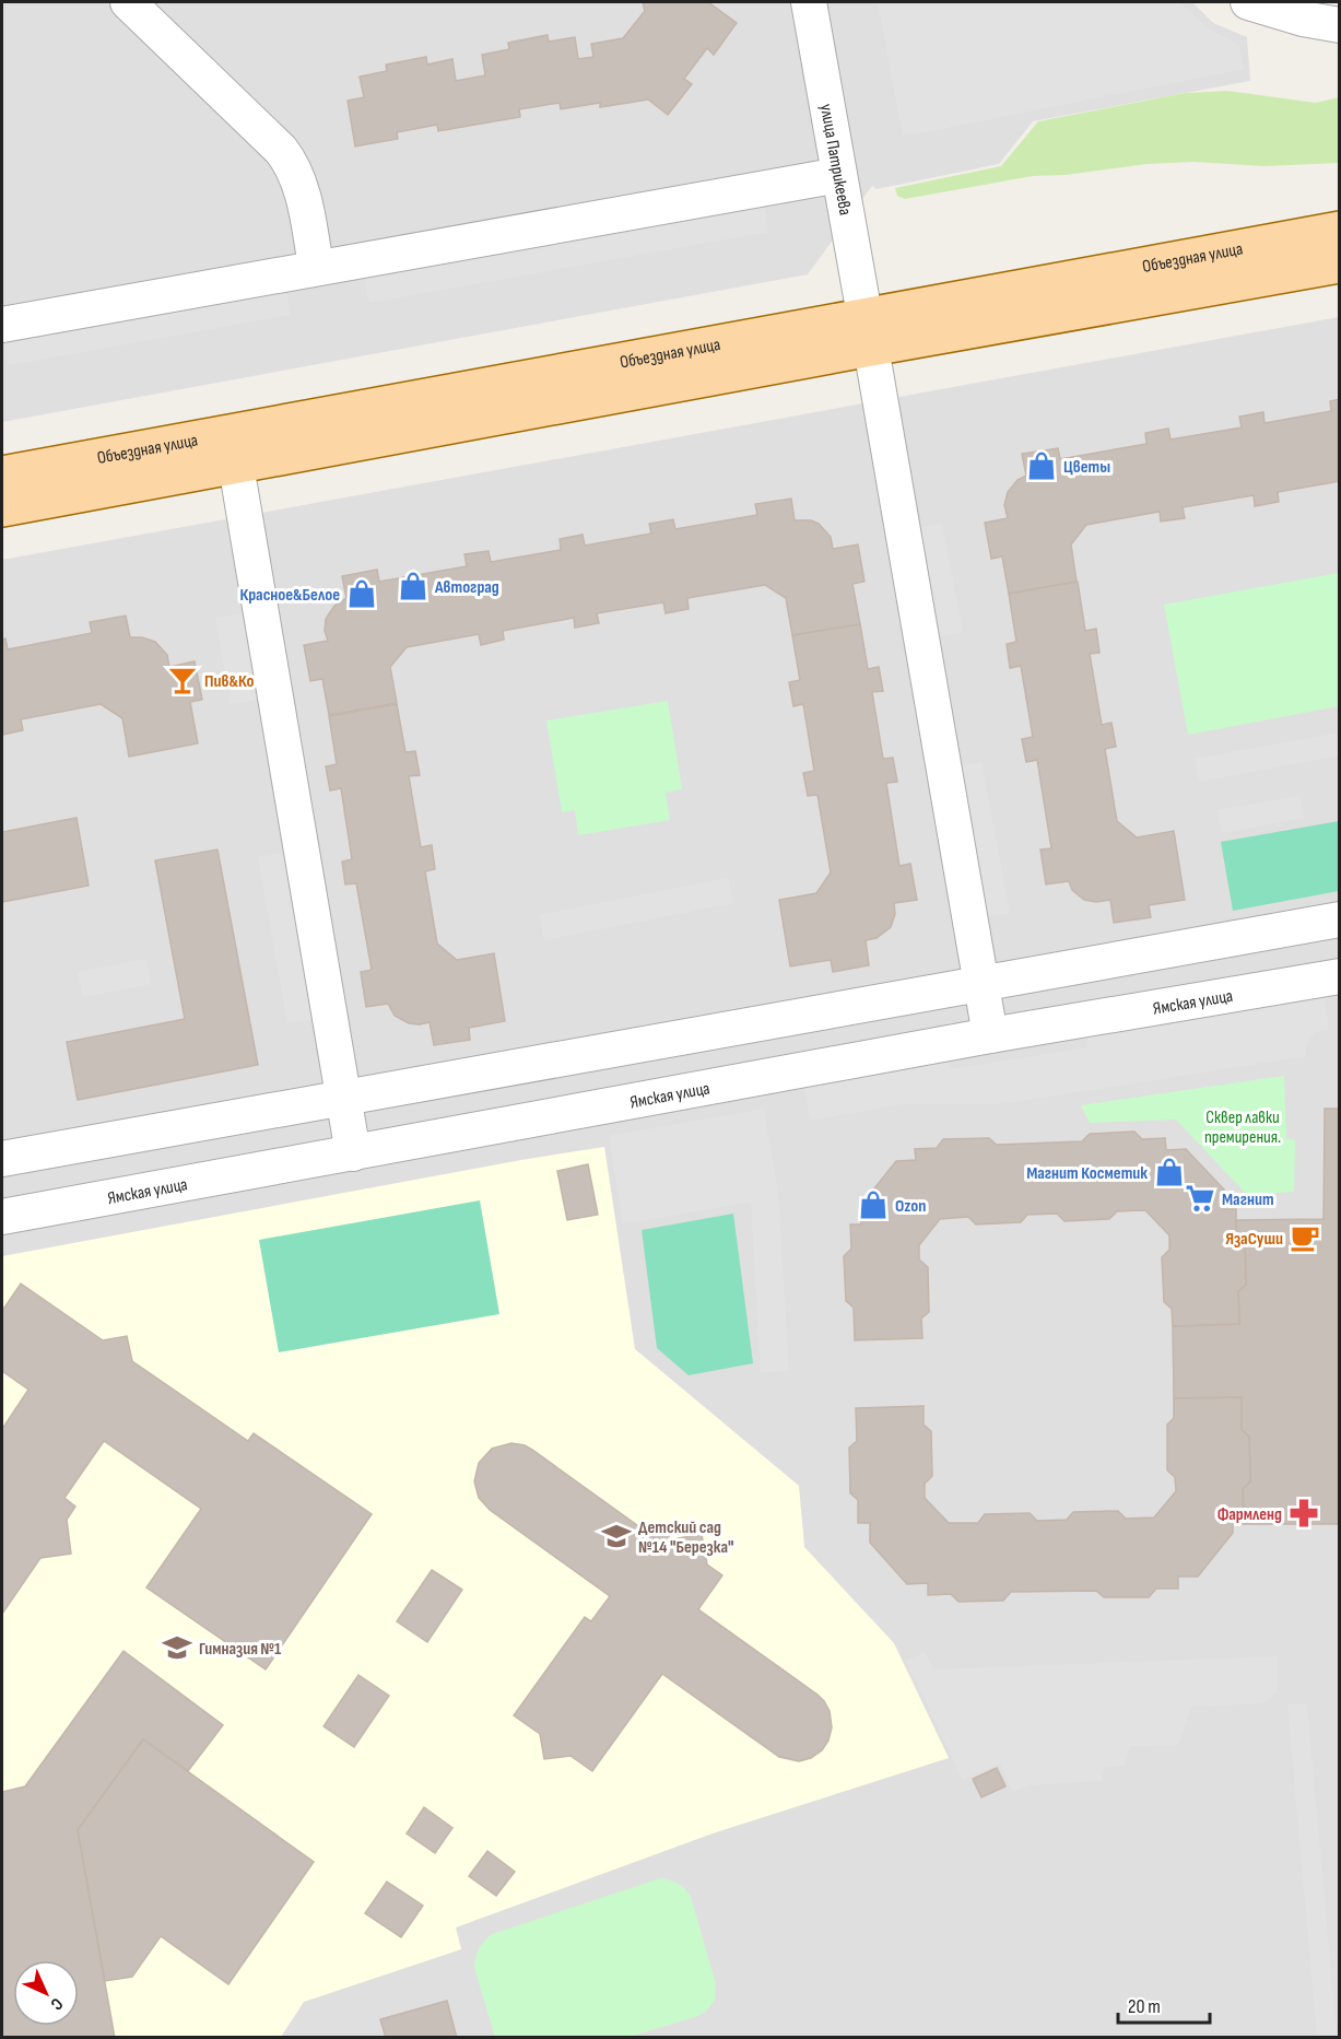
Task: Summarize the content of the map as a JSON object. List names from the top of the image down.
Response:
{
  "streets": {
    "main road": ["Объездная улица"],
    "street": ["улица Патрикеева", "Ямская улица"]
  },
  "crossings": [
    ["улица Патрикеева", "Объездная улица"],
    ["улица Патрикеева", "Ямская улица"]
  ],
  "parks": ["Сквер лавки премирения."],
  "places": {
    "shop": [
      "Цветы",
      "Автоград",
      "Красное&Белое",
      "Магнит Косметик",
      "Ozon"
    ],
    "bar": ["Пив&Ко"],
    "supermarket": ["Магнит"],
    "cafe": ["ЯзаСуши"],
    "pharmacy": ["Фармленд"],
    "school or university": ["Детский сад №14 \"Березка\"", "Гимназия №1"]
  },
  "scale_bar": "20 m",
  "north": "bottom right"
}
